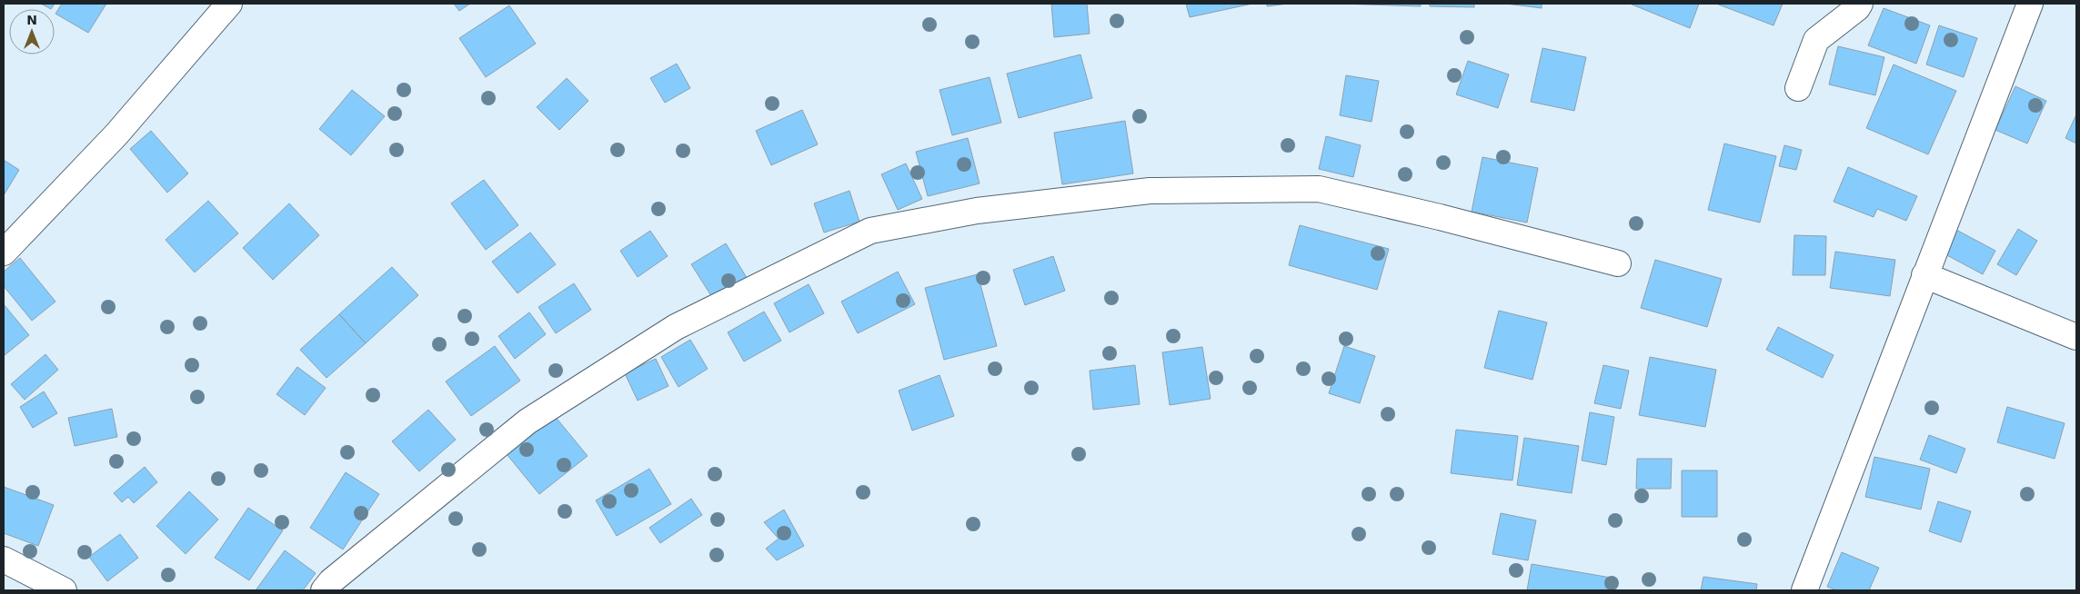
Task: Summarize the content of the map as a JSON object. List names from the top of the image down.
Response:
{
  "north": "top"
}
